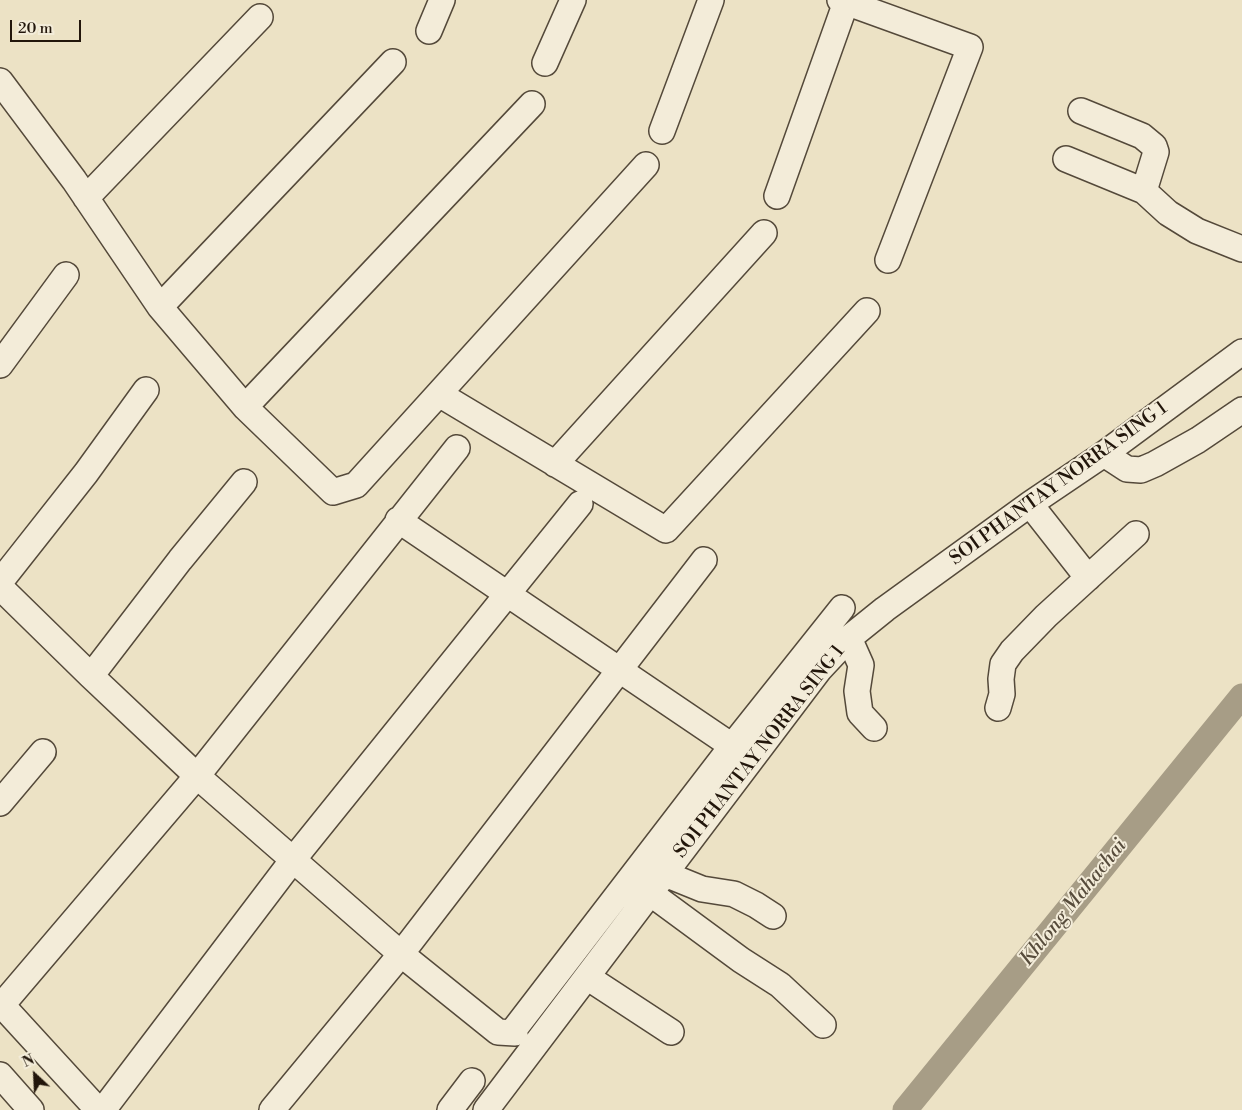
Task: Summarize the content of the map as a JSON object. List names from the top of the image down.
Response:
{
  "streets": {
    "street": ["SOI PHANTAY NORRA SING 1"]
  },
  "water": ["Khlong Mahachai"],
  "scale_bar": "20 m",
  "north": "top left"
}
